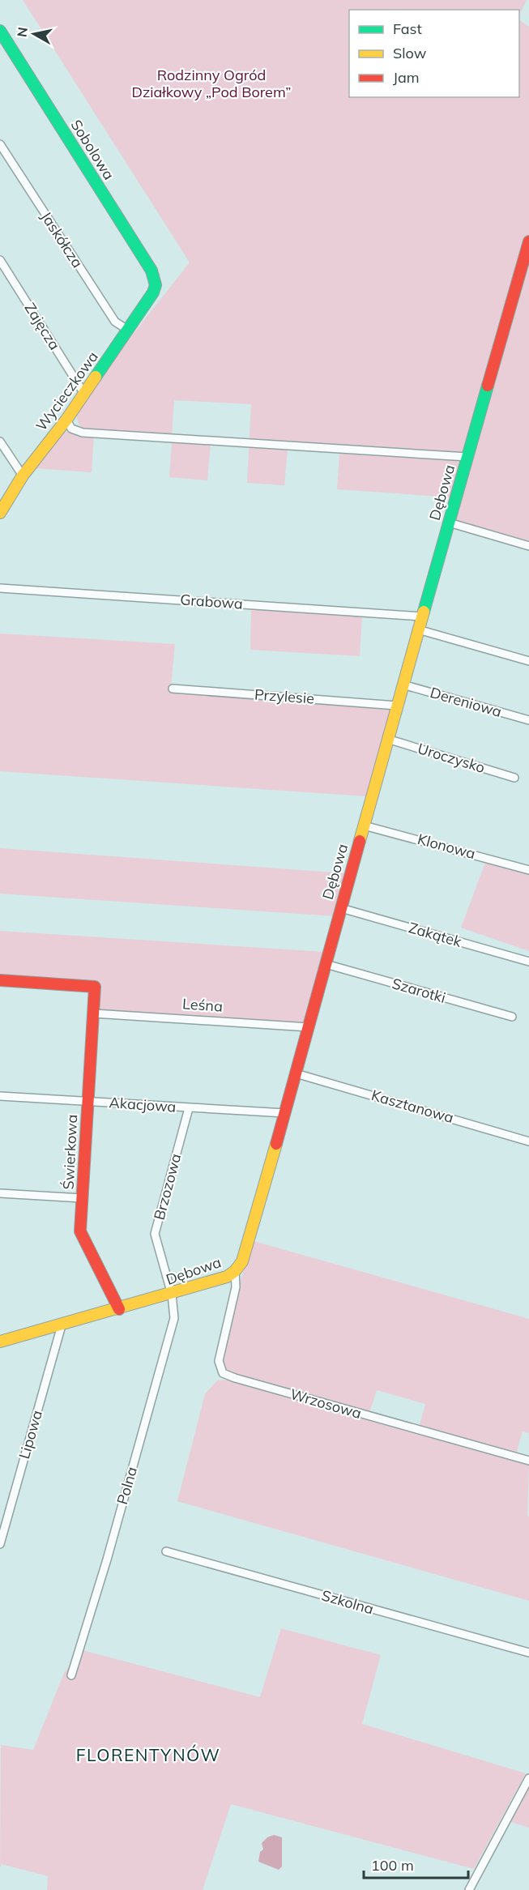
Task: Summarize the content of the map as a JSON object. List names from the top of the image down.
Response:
{
  "streets": {
    "street": [
      "Sobolowa",
      "Jaskółcza",
      "Zajęcza",
      "Wycieczkowa",
      "Dębowa",
      "Grabowa",
      "Przylesie",
      "Dereniowa",
      "Uroczysko",
      "Klonowa",
      "Zakątek",
      "Szarotki",
      "Leśna",
      "Akacjowa",
      "Kasztanowa",
      "Świerkowa",
      "Brzozowa",
      "Wrzosowa",
      "Lipowa",
      "Polna",
      "Szkolna"
    ]
  },
  "crossings": [
    ["Sobolowa", "Wycieczkowa"],
    ["Jaskółcza", "Wycieczkowa"],
    ["Zajęcza", "Wycieczkowa"],
    ["Dębowa", "Grabowa"],
    ["Dębowa", "Przylesie"],
    ["Dębowa", "Dereniowa"],
    ["Dębowa", "Uroczysko"],
    ["Dębowa", "Klonowa"],
    ["Dębowa", "Zakątek"],
    ["Dębowa", "Szarotki"],
    ["Dębowa", "Leśna"],
    ["Dębowa", "Akacjowa"],
    ["Dębowa", "Kasztanowa"],
    ["Dębowa", "Świerkowa"],
    ["Dębowa", "Brzozowa"],
    ["Dębowa", "Wrzosowa"],
    ["Dębowa", "Lipowa"],
    ["Dębowa", "Polna"],
    ["Leśna", "Świerkowa"],
    ["Akacjowa", "Świerkowa"],
    ["Akacjowa", "Brzozowa"],
    ["Brzozowa", "Polna"]
  ],
  "districts": ["FLORENTYNÓW"],
  "parks": ["Rodzinny Ogród Działkowy „Pod Borem”"],
  "legend": ["Fast", "Slow", "Jam"],
  "scale_bar": "100 m",
  "north": "left"
}
